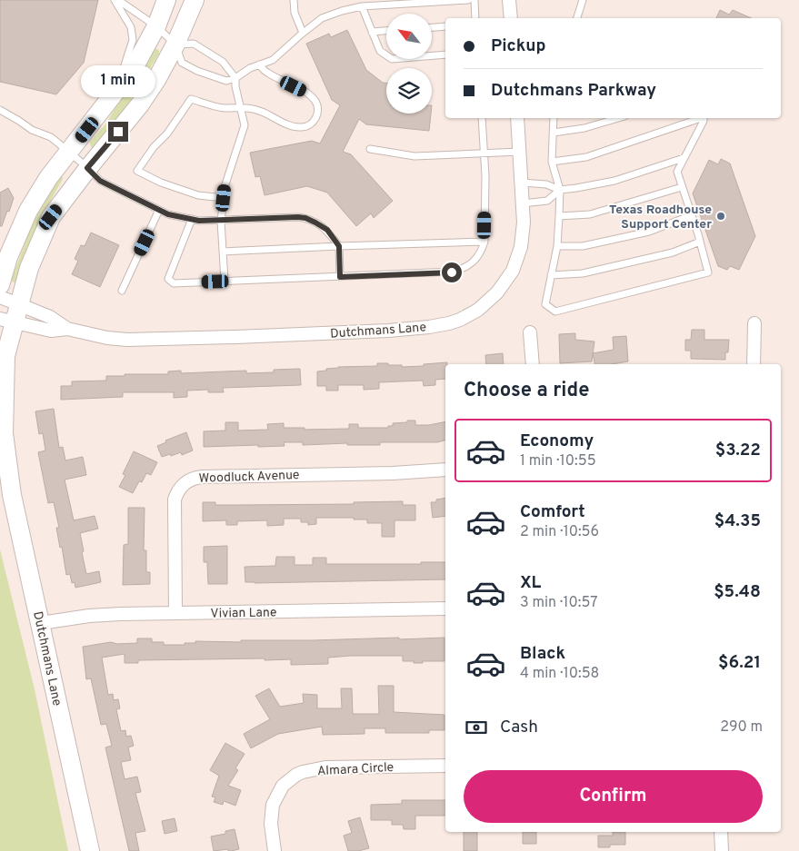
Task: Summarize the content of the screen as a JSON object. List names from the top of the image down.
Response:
{
  "streets": {
    "main road": ["Dutchmans Lane"],
    "street": ["Woodluck Avenue", "Vivian Lane", "Almara Circle"]
  },
  "crossings": [
    ["Dutchmans Lane", "Vivian Lane"],
    ["Woodluck Avenue", "Vivian Lane"]
  ],
  "places": ["Texas Roadhouse Support Center"],
  "north": "top left",
  "page": {
    "banner": ["Pickup", "Dutchmans Parkway"],
    "bubble": "1 min",
    "heading": "Choose a ride",
    "list": [
      {
        "name": "Economy",
        "note": "1 min · 10:55",
        "value": "$3.22"
      },
      {
        "name": "Comfort",
        "note": "2 min · 10:56",
        "value": "$4.35"
      },
      {
        "name": "XL",
        "note": "3 min · 10:57",
        "value": "$5.48"
      },
      {
        "name": "Black",
        "note": "4 min · 10:58",
        "value": "$6.21"
      }
    ],
    "pay": ["Cash", "290 m"],
    "buttons": "Confirm"
  }
}
